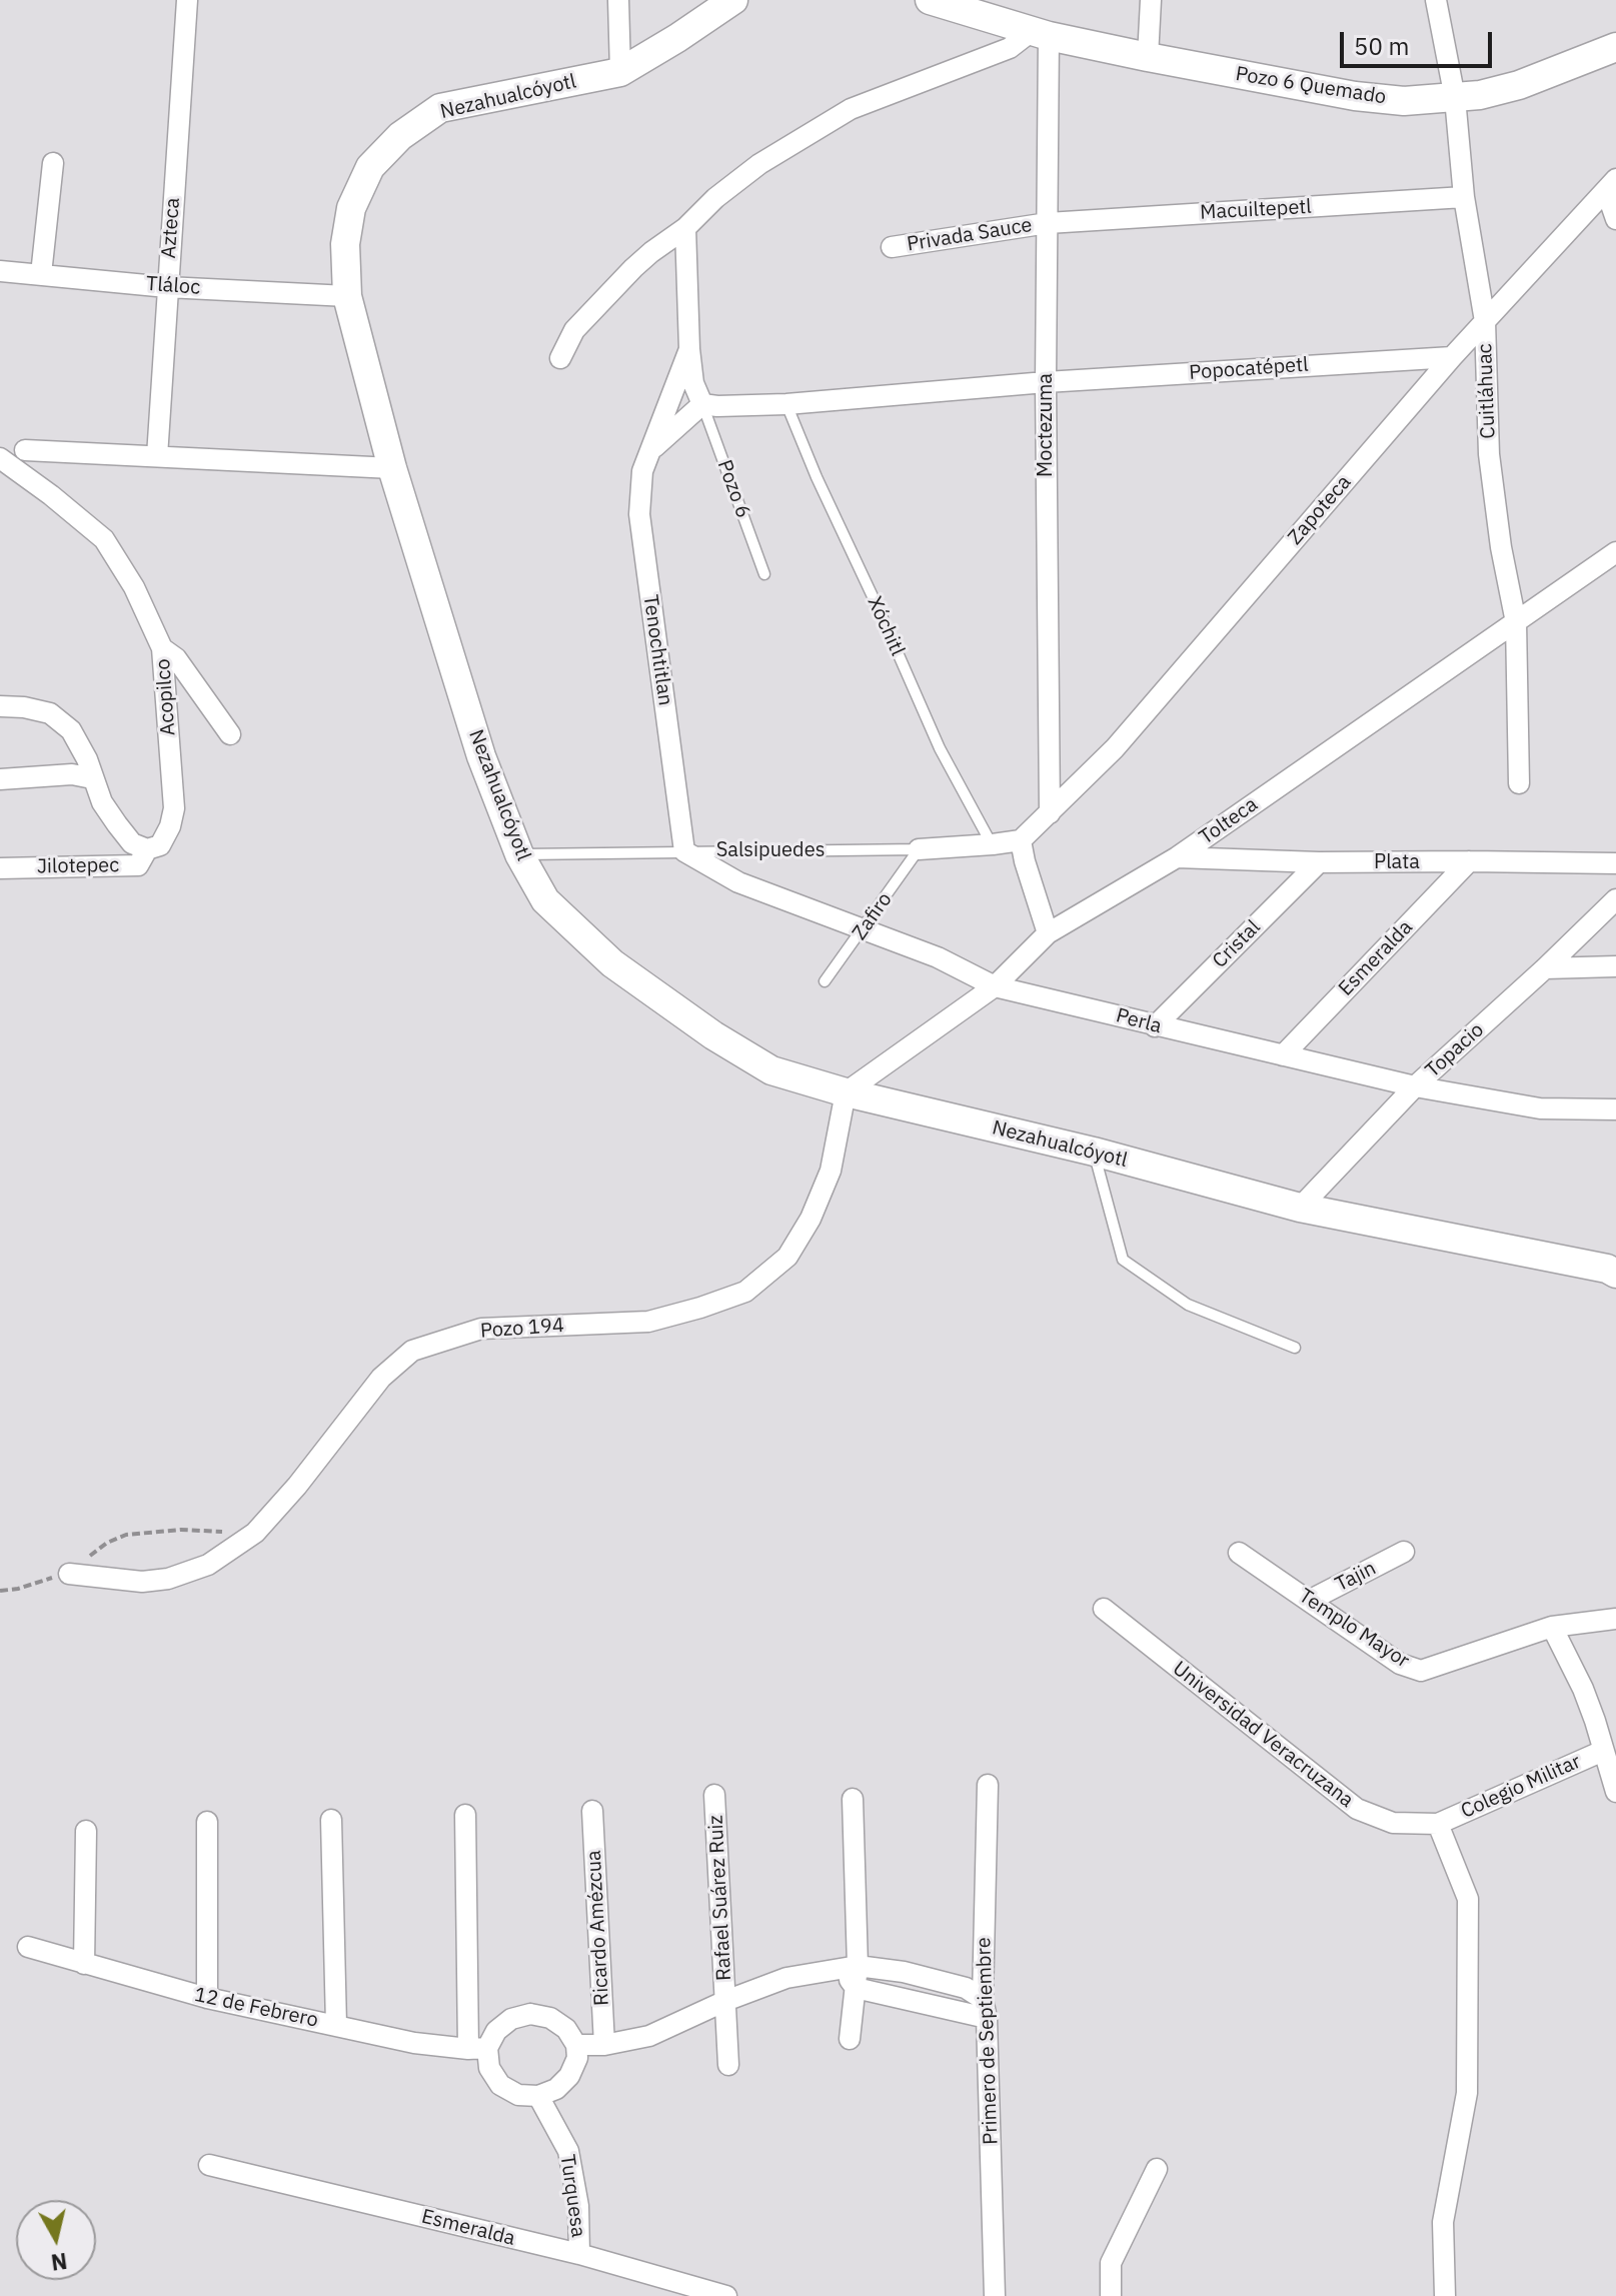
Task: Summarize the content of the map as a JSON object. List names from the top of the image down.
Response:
{
  "streets": {
    "main road": ["Pozo 6 Quemado", "Nezahualcóyotl"],
    "street": [
      "Macuiltepetl",
      "Azteca",
      "Privada Sauce",
      "Tláloc",
      "Popocatépetl",
      "Cuitláhuac",
      "Moctezuma",
      "Zapoteca",
      "Tenochtitlan",
      "Acopilco",
      "Tolteca",
      "Salsipuedes",
      "Plata",
      "Jilotepec",
      "Cristal",
      "Esmeralda",
      "Perla",
      "Topacio",
      "Pozo 194",
      "Tajin",
      "Templo Mayor",
      "Universidad Veracruzana",
      "Colegio Militar",
      "Rafael Suárez Ruiz",
      "Ricardo Amézcua",
      "12 de Febrero",
      "Primero de Septiembre",
      "Turquesa"
    ],
    "lane": ["Pozo 6", "Xóchitl", "Zafiro"]
  },
  "crossings": [
    ["Pozo 6 Quemado", "Cuitláhuac"],
    ["Pozo 6 Quemado", "Moctezuma"],
    ["Nezahualcóyotl", "Tláloc"],
    ["Nezahualcóyotl", "Tolteca"],
    ["Nezahualcóyotl", "Salsipuedes"],
    ["Nezahualcóyotl", "Topacio"],
    ["Nezahualcóyotl", "Pozo 194"],
    ["Macuiltepetl", "Privada Sauce"],
    ["Macuiltepetl", "Cuitláhuac"],
    ["Macuiltepetl", "Moctezuma"],
    ["Azteca", "Tláloc"],
    ["Privada Sauce", "Moctezuma"],
    ["Popocatépetl", "Moctezuma"],
    ["Popocatépetl", "Zapoteca"],
    ["Cuitláhuac", "Zapoteca"],
    ["Cuitláhuac", "Tolteca"],
    ["Moctezuma", "Zapoteca"],
    ["Zapoteca", "Salsipuedes"],
    ["Xóchitl", "Salsipuedes"],
    ["Tenochtitlan", "Salsipuedes"],
    ["Tenochtitlan", "Perla"],
    ["Acopilco", "Jilotepec"],
    ["Tolteca", "Plata"],
    ["Tolteca", "Perla"],
    ["Tolteca", "Pozo 194"],
    ["Salsipuedes", "Zafiro"],
    ["Salsipuedes", "Perla"],
    ["Plata", "Cristal"],
    ["Plata", "Esmeralda"],
    ["Zafiro", "Perla"],
    ["Cristal", "Perla"],
    ["Esmeralda", "Perla"],
    ["Esmeralda", "Turquesa"],
    ["Perla", "Topacio"],
    ["Tajin", "Templo Mayor"],
    ["Universidad Veracruzana", "Colegio Militar"],
    ["12 de Febrero", "Turquesa"]
  ],
  "scale_bar": "50 m",
  "north": "bottom"
}
